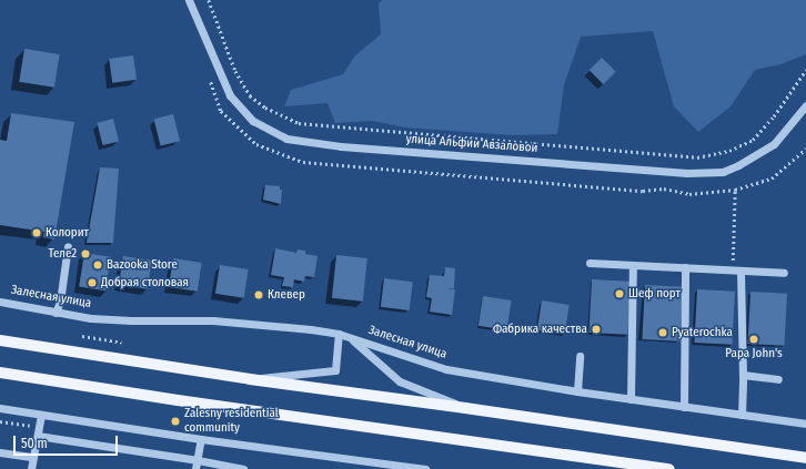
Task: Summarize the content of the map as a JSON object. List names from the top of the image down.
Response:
{
  "streets": {
    "street": ["улица Альфии Авзаловой", "Залесная улица"]
  },
  "places": [
    "Колорит",
    "Теле2",
    "Bazooka Store",
    "Добрая столовая",
    "Шеф порт",
    "Клевер",
    "Фабрика качества",
    "Pyaterochka",
    "Papa John's",
    "Zalesny residential community"
  ],
  "scale_bar": "50 m"
}
